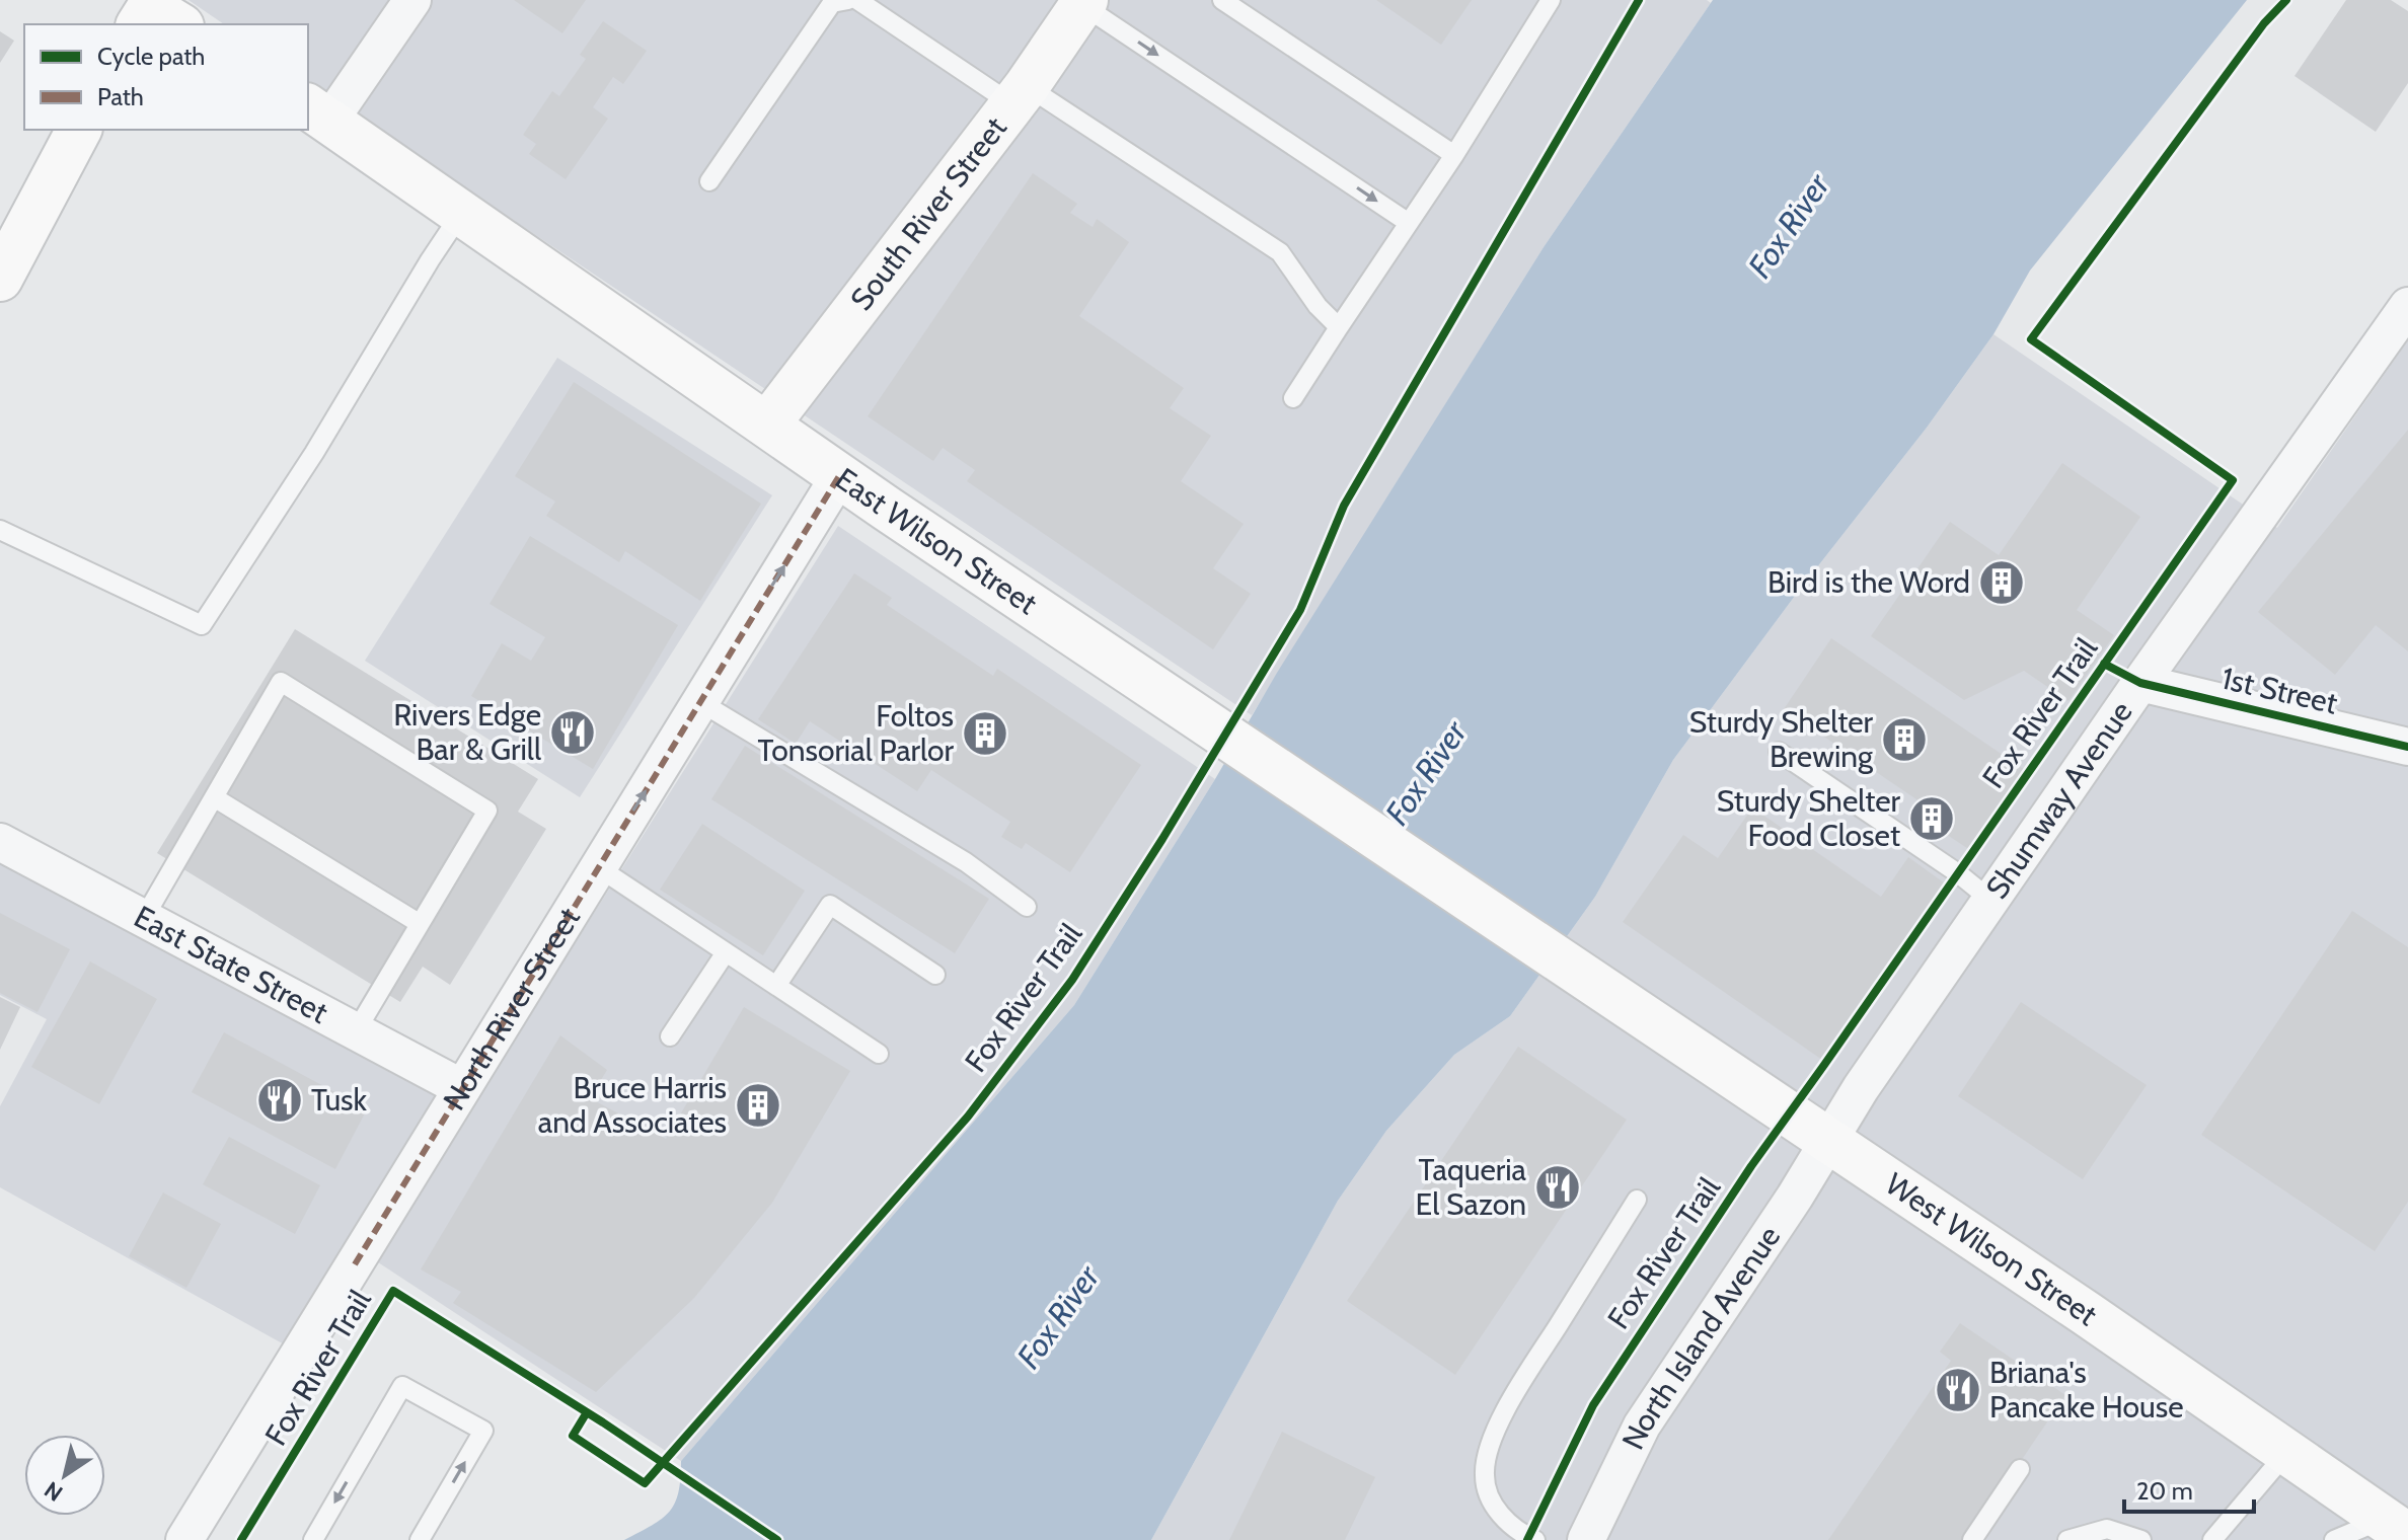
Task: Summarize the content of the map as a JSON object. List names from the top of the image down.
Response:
{
  "streets": {
    "main road": ["South River Street", "East Wilson Street", "West Wilson Street"],
    "street": [
      "1st Street",
      "Shumway Avenue",
      "East State Street",
      "North River Street",
      "North Island Avenue"
    ],
    "cycle path": ["Fox River Trail"]
  },
  "crossings": [
    ["South River Street", "East Wilson Street"],
    ["East Wilson Street", "North River Street"],
    ["East Wilson Street", "West Wilson Street"],
    ["1st Street", "Shumway Avenue"],
    ["Shumway Avenue", "West Wilson Street"],
    ["Shumway Avenue", "North Island Avenue"],
    ["East State Street", "North River Street"],
    ["West Wilson Street", "North Island Avenue"]
  ],
  "one_way": ["North River Street"],
  "water": ["Fox River"],
  "places": {
    "building": [
      "Bird is the Word",
      "Foltos Tonsorial Parlor",
      "Sturdy Shelter Brewing",
      "Sturdy Shelter Food Closet",
      "Bruce Harris and Associates"
    ],
    "restaurant": [
      "Rivers Edge Bar & Grill",
      "Tusk",
      "Taqueria El Sazon",
      "Briana's Pancake House"
    ]
  },
  "legend": ["Cycle path", "Path"],
  "scale_bar": "20 m",
  "north": "bottom left"
}
